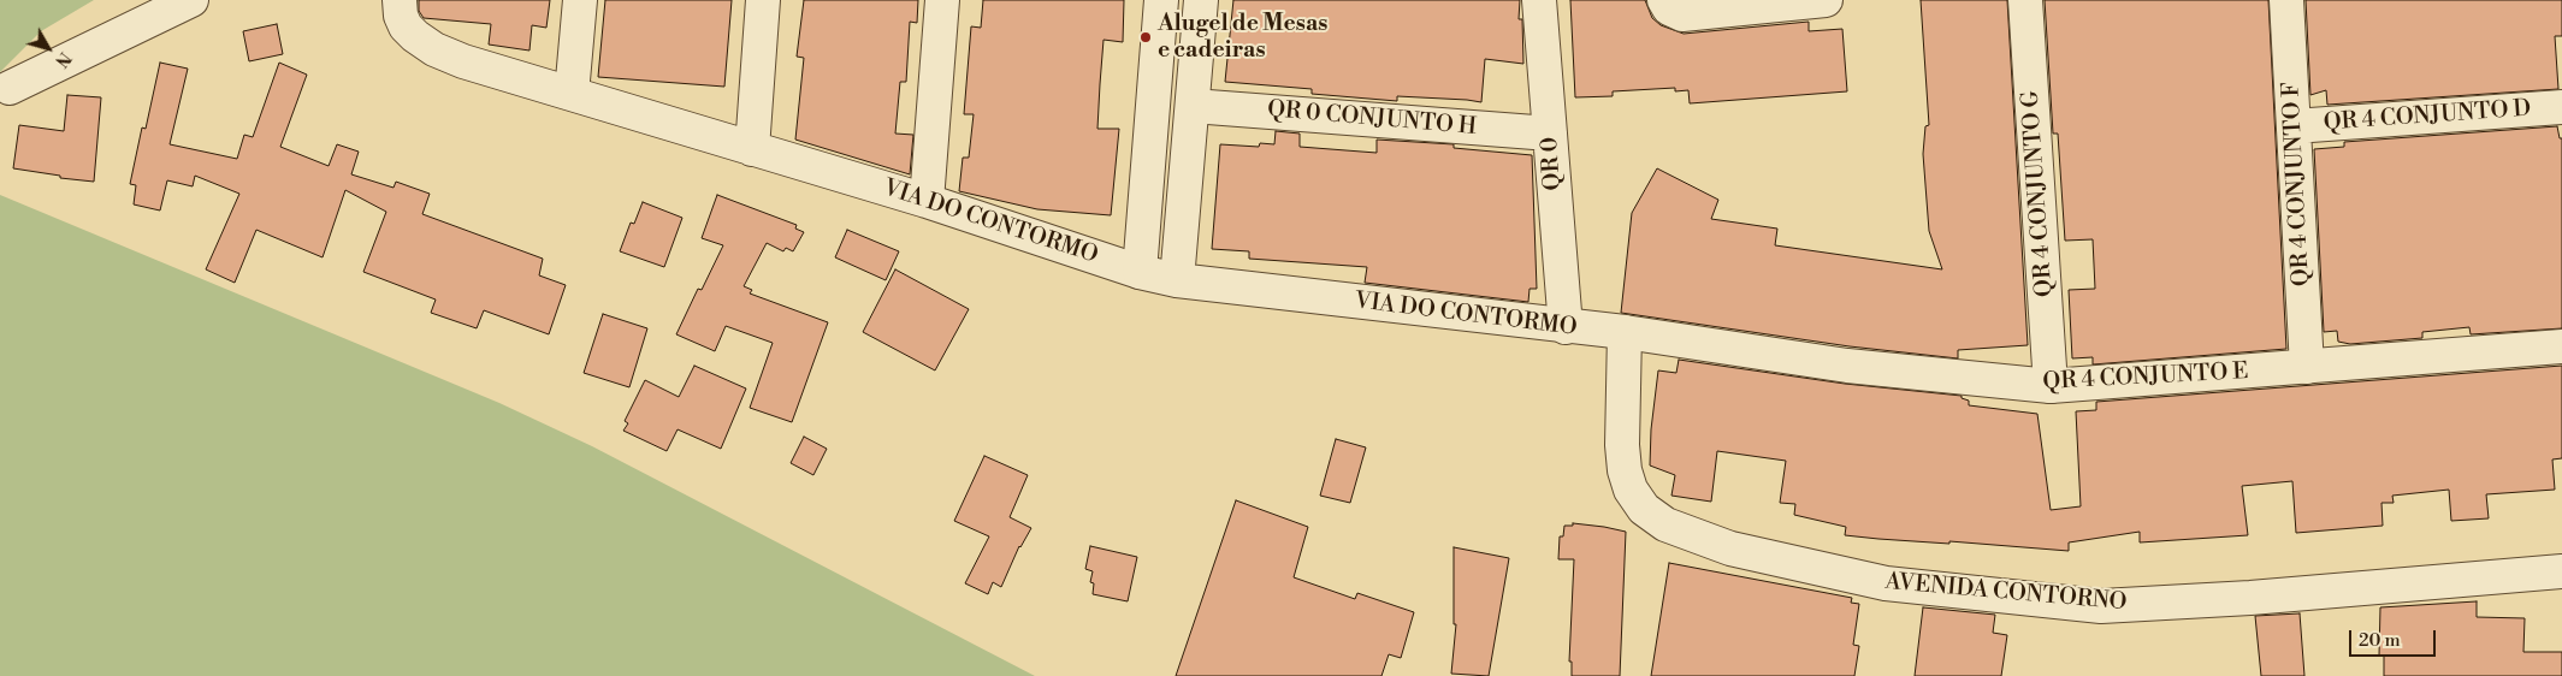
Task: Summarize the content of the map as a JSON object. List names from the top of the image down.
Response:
{
  "streets": {
    "street": [
      "QR 4 CONJUNTO D",
      "QR 0 CONJUNTO H",
      "QR 0",
      "QR 4 CONJUNTO F",
      "QR 4 CONJUNTO G",
      "VIA DO CONTORMO",
      "QR 4 CONJUNTO E",
      "AVENIDA CONTORNO"
    ]
  },
  "crossings": [
    ["QR 4 CONJUNTO D", "QR 4 CONJUNTO F"],
    ["QR 0 CONJUNTO H", "QR 0"],
    ["QR 0", "VIA DO CONTORMO"],
    ["QR 4 CONJUNTO F", "QR 4 CONJUNTO E"],
    ["QR 4 CONJUNTO G", "QR 4 CONJUNTO E"],
    ["VIA DO CONTORMO", "QR 4 CONJUNTO E"],
    ["VIA DO CONTORMO", "AVENIDA CONTORNO"],
    ["QR 4 CONJUNTO E", "AVENIDA CONTORNO"]
  ],
  "places": ["Alugel de Mesas e cadeiras"],
  "scale_bar": "20 m",
  "north": "bottom right"
}
